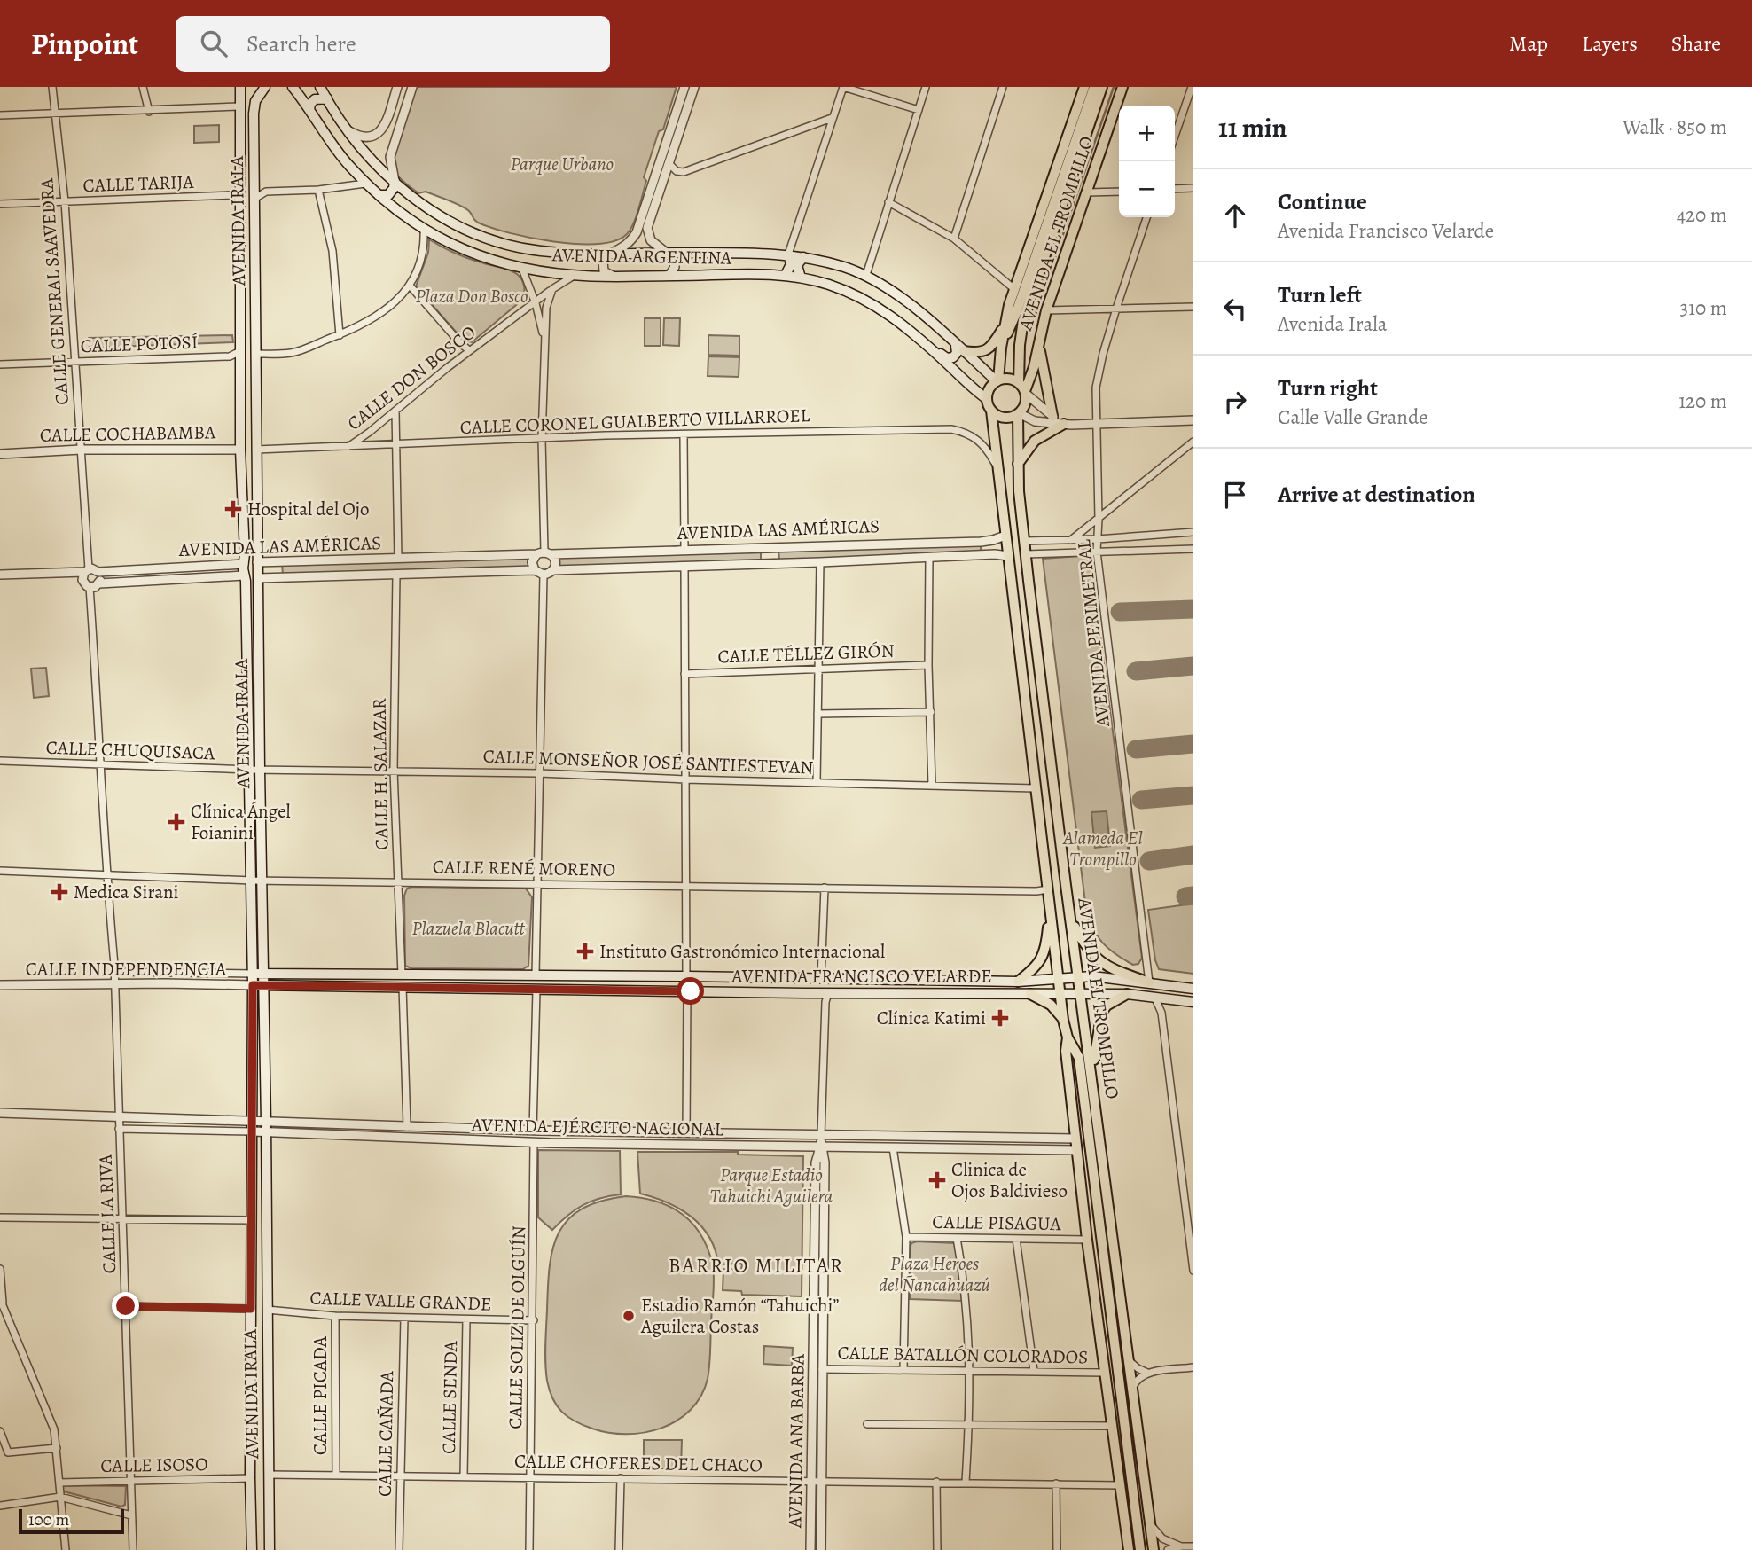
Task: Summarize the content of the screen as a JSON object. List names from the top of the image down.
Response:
{
  "streets": {
    "main road": [
      "AVENIDA IRALA",
      "AVENIDA EL TROMPILLO",
      "AVENIDA ARGENTINA",
      "CALLE COCHABAMBA",
      "AVENIDA LAS AMÉRICAS",
      "AVENIDA FRANCISCO VELARDE"
    ],
    "street": [
      "CALLE TARIJA",
      "CALLE GENERAL SAAVEDRA",
      "CALLE POTOSÍ",
      "CALLE DON BOSCO",
      "CALLE CORONEL GUALBERTO VILLARROEL",
      "AVENIDA PERIMETRAL",
      "CALLE TÉLLEZ GIRÓN",
      "CALLE CHUQUISACA",
      "CALLE MONSEÑOR JOSÉ SANTIESTEVAN",
      "CALLE H. SALAZAR",
      "CALLE RENÉ MORENO",
      "CALLE INDEPENDENCIA",
      "AVENIDA EJÉRCITO NACIONAL",
      "CALLE LA RIVA",
      "CALLE PISAGUA",
      "CALLE VALLE GRANDE",
      "CALLE SOLIZ DE OLGUÍN",
      "CALLE BATALLÓN COLORADOS",
      "CALLE PICADA",
      "CALLE SENDA",
      "CALLE CAÑADA",
      "AVENIDA ANA BARBA",
      "CALLE CHOFERES DEL CHACO",
      "CALLE ISOSO"
    ]
  },
  "crossings": [
    ["CALLE TARIJA", "AVENIDA IRALA"],
    ["CALLE TARIJA", "CALLE GENERAL SAAVEDRA"],
    ["AVENIDA IRALA", "CALLE POTOSÍ"],
    ["AVENIDA IRALA", "CALLE CORONEL GUALBERTO VILLARROEL"],
    ["AVENIDA IRALA", "CALLE COCHABAMBA"],
    ["AVENIDA IRALA", "AVENIDA LAS AMÉRICAS"],
    ["AVENIDA IRALA", "CALLE CHUQUISACA"],
    ["AVENIDA IRALA", "CALLE MONSEÑOR JOSÉ SANTIESTEVAN"],
    ["AVENIDA IRALA", "CALLE RENÉ MORENO"],
    ["AVENIDA IRALA", "CALLE INDEPENDENCIA"],
    ["AVENIDA IRALA", "AVENIDA FRANCISCO VELARDE"],
    ["AVENIDA IRALA", "AVENIDA EJÉRCITO NACIONAL"],
    ["AVENIDA IRALA", "CALLE VALLE GRANDE"],
    ["AVENIDA IRALA", "CALLE CHOFERES DEL CHACO"],
    ["AVENIDA IRALA", "CALLE ISOSO"],
    ["AVENIDA EL TROMPILLO", "AVENIDA ARGENTINA"],
    ["AVENIDA EL TROMPILLO", "CALLE CORONEL GUALBERTO VILLARROEL"],
    ["AVENIDA EL TROMPILLO", "AVENIDA LAS AMÉRICAS"],
    ["AVENIDA EL TROMPILLO", "CALLE MONSEÑOR JOSÉ SANTIESTEVAN"],
    ["AVENIDA EL TROMPILLO", "CALLE RENÉ MORENO"],
    ["AVENIDA EL TROMPILLO", "AVENIDA FRANCISCO VELARDE"],
    ["AVENIDA EL TROMPILLO", "AVENIDA EJÉRCITO NACIONAL"],
    ["AVENIDA EL TROMPILLO", "CALLE PISAGUA"],
    ["AVENIDA EL TROMPILLO", "CALLE BATALLÓN COLORADOS"],
    ["AVENIDA EL TROMPILLO", "CALLE CHOFERES DEL CHACO"],
    ["AVENIDA ARGENTINA", "CALLE DON BOSCO"],
    ["CALLE GENERAL SAAVEDRA", "CALLE POTOSÍ"],
    ["CALLE GENERAL SAAVEDRA", "CALLE COCHABAMBA"],
    ["CALLE GENERAL SAAVEDRA", "AVENIDA LAS AMÉRICAS"],
    ["CALLE DON BOSCO", "CALLE CORONEL GUALBERTO VILLARROEL"],
    ["CALLE CORONEL GUALBERTO VILLARROEL", "CALLE COCHABAMBA"],
    ["AVENIDA LAS AMÉRICAS", "CALLE H. SALAZAR"],
    ["AVENIDA PERIMETRAL", "AVENIDA FRANCISCO VELARDE"],
    ["CALLE CHUQUISACA", "CALLE MONSEÑOR JOSÉ SANTIESTEVAN"],
    ["CALLE MONSEÑOR JOSÉ SANTIESTEVAN", "CALLE H. SALAZAR"],
    ["CALLE H. SALAZAR", "CALLE RENÉ MORENO"],
    ["CALLE H. SALAZAR", "AVENIDA FRANCISCO VELARDE"],
    ["CALLE RENÉ MORENO", "CALLE LA RIVA"],
    ["CALLE INDEPENDENCIA", "AVENIDA FRANCISCO VELARDE"],
    ["CALLE INDEPENDENCIA", "CALLE LA RIVA"],
    ["AVENIDA FRANCISCO VELARDE", "AVENIDA ANA BARBA"],
    ["AVENIDA EJÉRCITO NACIONAL", "CALLE LA RIVA"],
    ["AVENIDA EJÉRCITO NACIONAL", "CALLE SOLIZ DE OLGUÍN"],
    ["AVENIDA EJÉRCITO NACIONAL", "AVENIDA ANA BARBA"],
    ["CALLE LA RIVA", "CALLE ISOSO"],
    ["CALLE VALLE GRANDE", "CALLE SOLIZ DE OLGUÍN"],
    ["CALLE VALLE GRANDE", "CALLE PICADA"],
    ["CALLE VALLE GRANDE", "CALLE SENDA"],
    ["CALLE VALLE GRANDE", "CALLE CAÑADA"],
    ["CALLE SOLIZ DE OLGUÍN", "CALLE CHOFERES DEL CHACO"],
    ["CALLE BATALLÓN COLORADOS", "AVENIDA ANA BARBA"],
    ["CALLE PICADA", "CALLE CHOFERES DEL CHACO"],
    ["CALLE SENDA", "CALLE CHOFERES DEL CHACO"],
    ["CALLE CAÑADA", "CALLE CHOFERES DEL CHACO"],
    ["AVENIDA ANA BARBA", "CALLE CHOFERES DEL CHACO"]
  ],
  "districts": ["BARRIO MILITAR"],
  "parks": [
    "Parque Urbano",
    "Plaza Don Bosco",
    "Alameda El Trompillo",
    "Plazuela Blacutt",
    "Parque Estadio Tahuichi Aguilera",
    "Plaza Heroes del Ñancahuazú"
  ],
  "places": {
    "health": [
      "Hospital del Ojo",
      "Clínica Ángel Foianini",
      "Medica Sirani",
      "Instituto Gastronómico Internacional",
      "Clínica Katimi",
      "Clinica de Ojos Baldivieso"
    ],
    "other": ["Estadio Ramón “Tahuichi” Aguilera Costas"]
  },
  "scale_bar": "100 m",
  "page": {
    "header": "Pinpoint",
    "search": "Search here",
    "nav": ["Map", "Layers", "Share"],
    "heading": ["11 min", "Walk · 850 m"],
    "map_buttons": ["+", "−"],
    "list": [
      ["Continue", "Avenida Francisco Velarde", "420 m"],
      ["Turn left", "Avenida Irala", "310 m"],
      ["Turn right", "Calle Valle Grande", "120 m"],
      "Arrive at destination"
    ],
    "scale": "100 m"
  }
}
